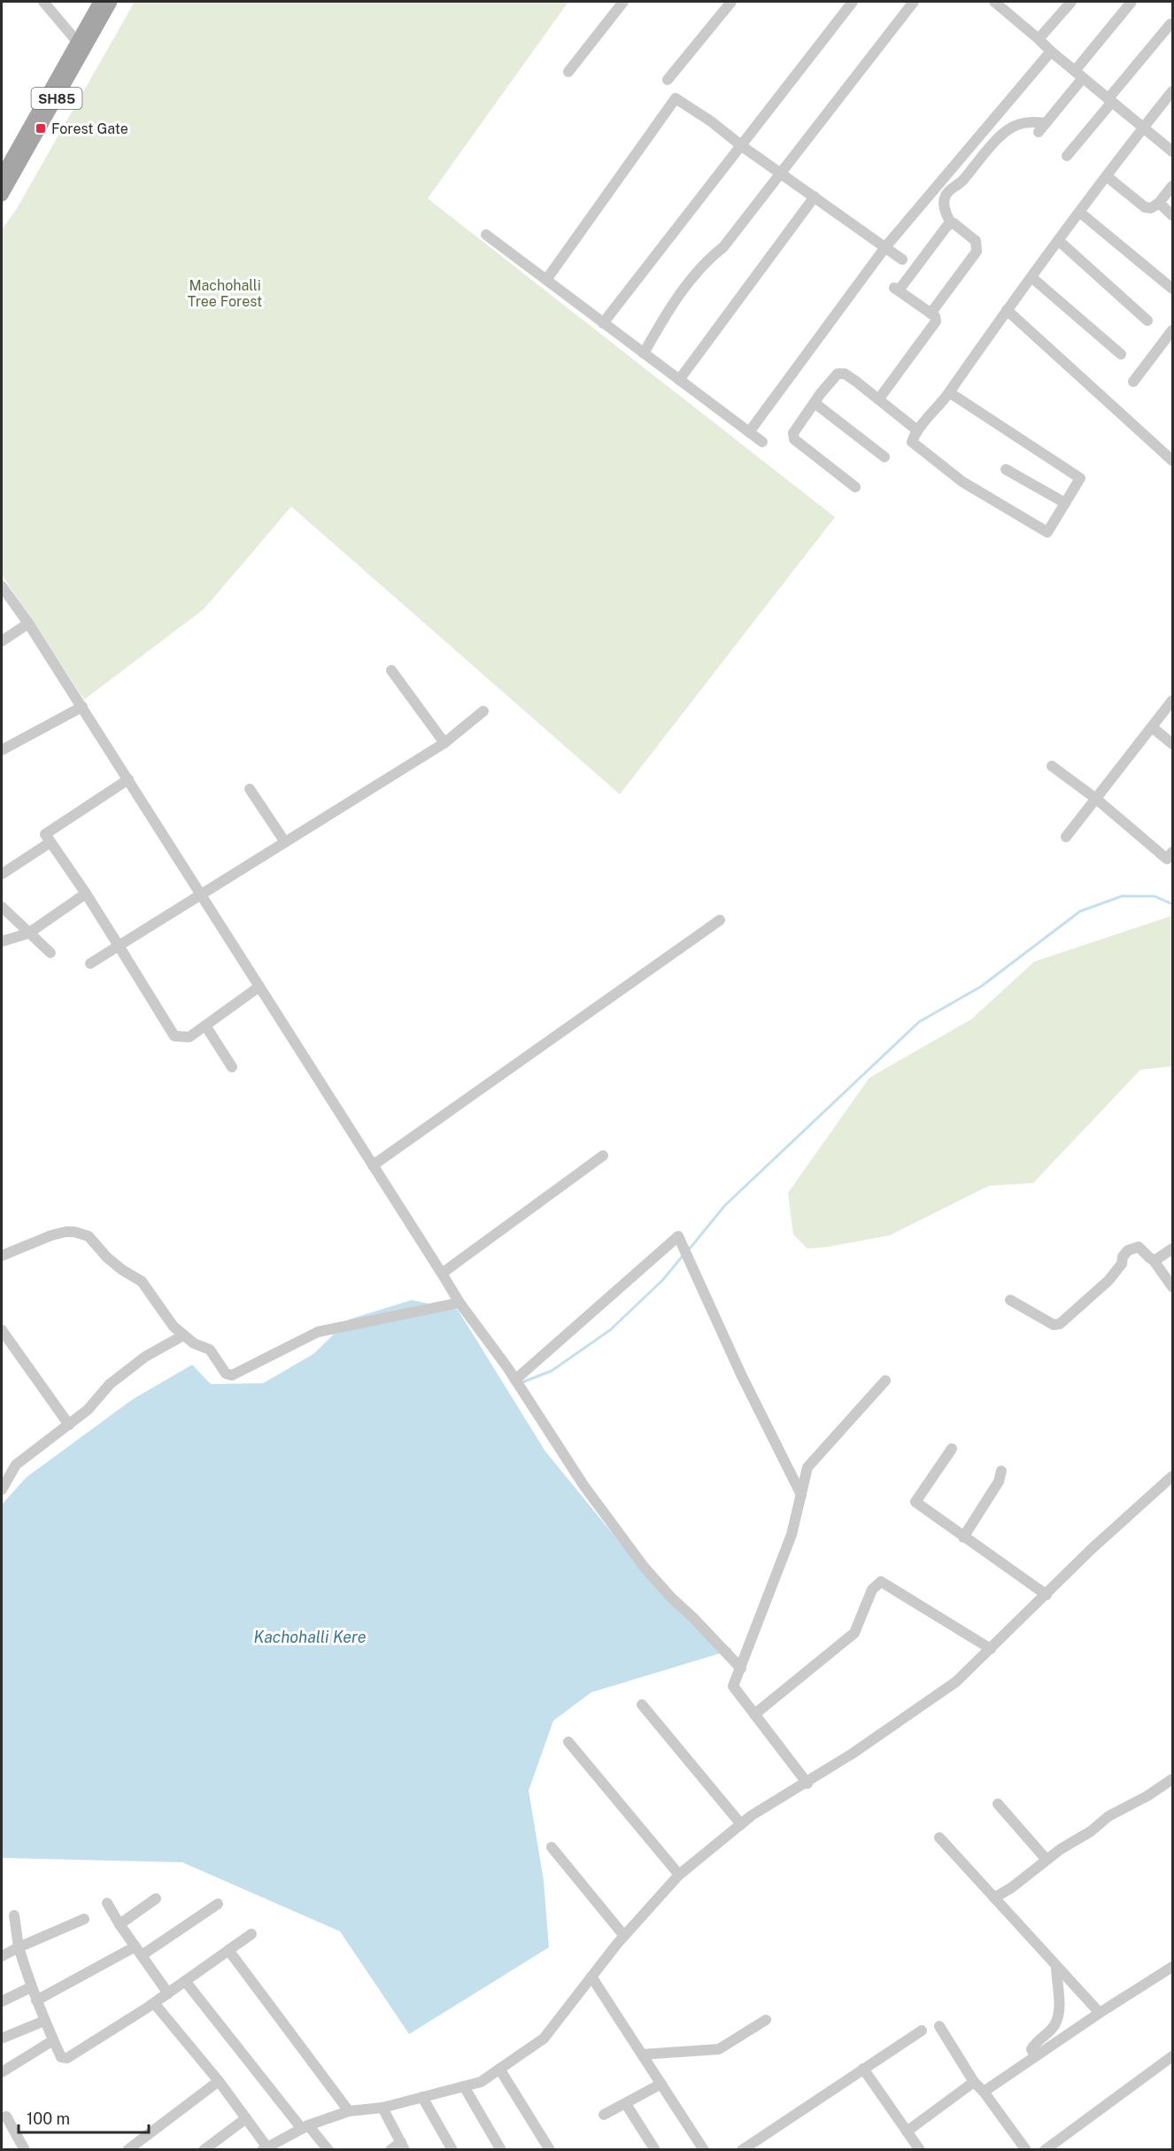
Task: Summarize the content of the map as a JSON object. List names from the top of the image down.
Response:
{
  "streets": {
    "main road": ["SH85"]
  },
  "water": ["Kachohalli Kere"],
  "parks": ["Machohalli Tree Forest"],
  "places": {
    "transit": ["Forest Gate"]
  },
  "scale_bar": "100 m"
}
